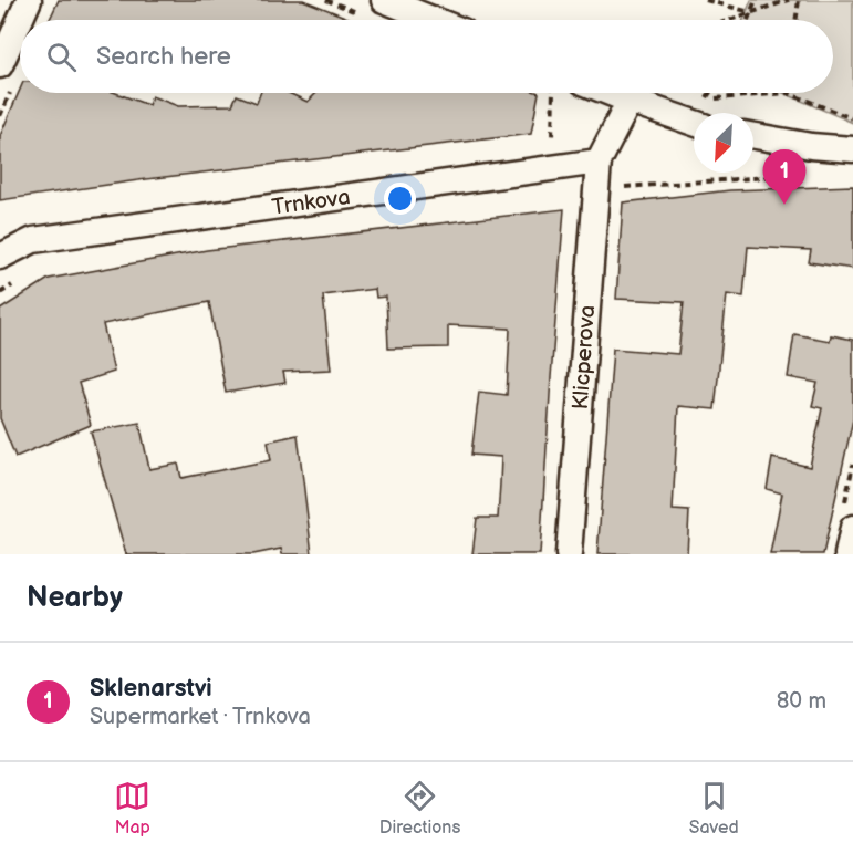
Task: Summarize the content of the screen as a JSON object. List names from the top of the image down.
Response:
{
  "streets": {
    "street": ["Trnkova", "Klicperova"]
  },
  "crossings": [
    ["Trnkova", "Klicperova"]
  ],
  "north": "bottom left",
  "page": {
    "search": "Search here",
    "pins": "1",
    "heading": "Nearby",
    "list": [
      {
        "mark": "1",
        "name": "Sklenarstvi",
        "note": "Supermarket · Trnkova",
        "value": "80 m"
      }
    ],
    "nav": ["Map", "Directions", "Saved"]
  }
}
